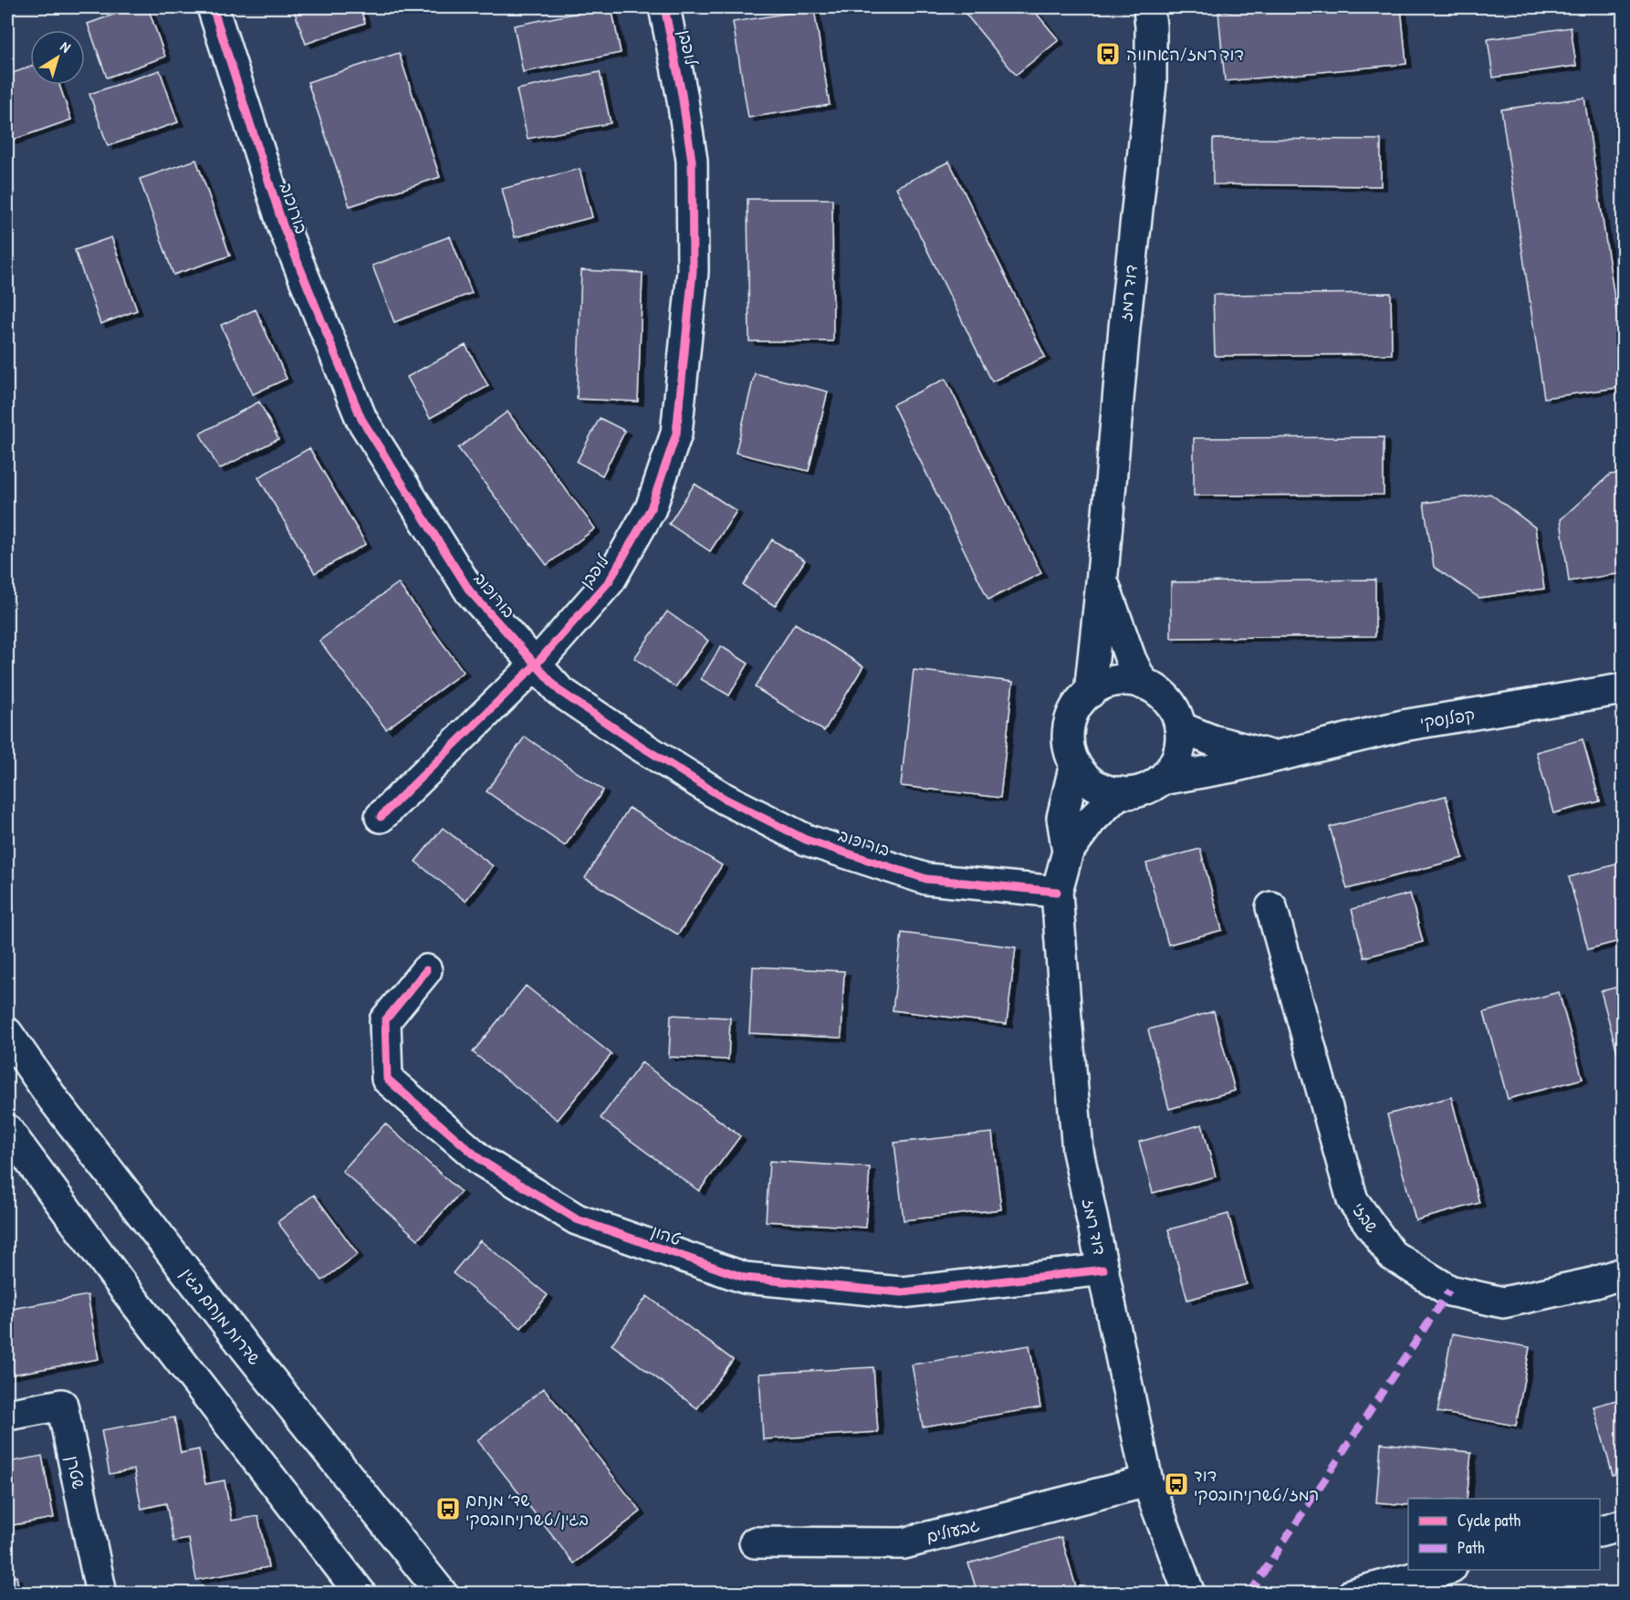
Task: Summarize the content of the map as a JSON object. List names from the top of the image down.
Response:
{
  "streets": {
    "street": [
      "לופבן",
      "בורוכוב",
      "דוד רמז",
      "קפלנסקי",
      "שבזי",
      "טהון",
      "שדרות מנחם בגין",
      "שטרן",
      "גבעולים"
    ]
  },
  "crossings": [
    ["לופבן", "בורוכוב"],
    ["בורוכוב", "דוד רמז"],
    ["דוד רמז", "קפלנסקי"],
    ["דוד רמז", "טהון"],
    ["דוד רמז", "גבעולים"]
  ],
  "places": {
    "bus stop": ["דוד רמז/האחווה", "דוד רמז/טשרניחובסקי", "שד׳ מנחם בגין/טשרניחובסקי"]
  },
  "legend": ["Cycle path", "Path"],
  "north": "top right"
}
